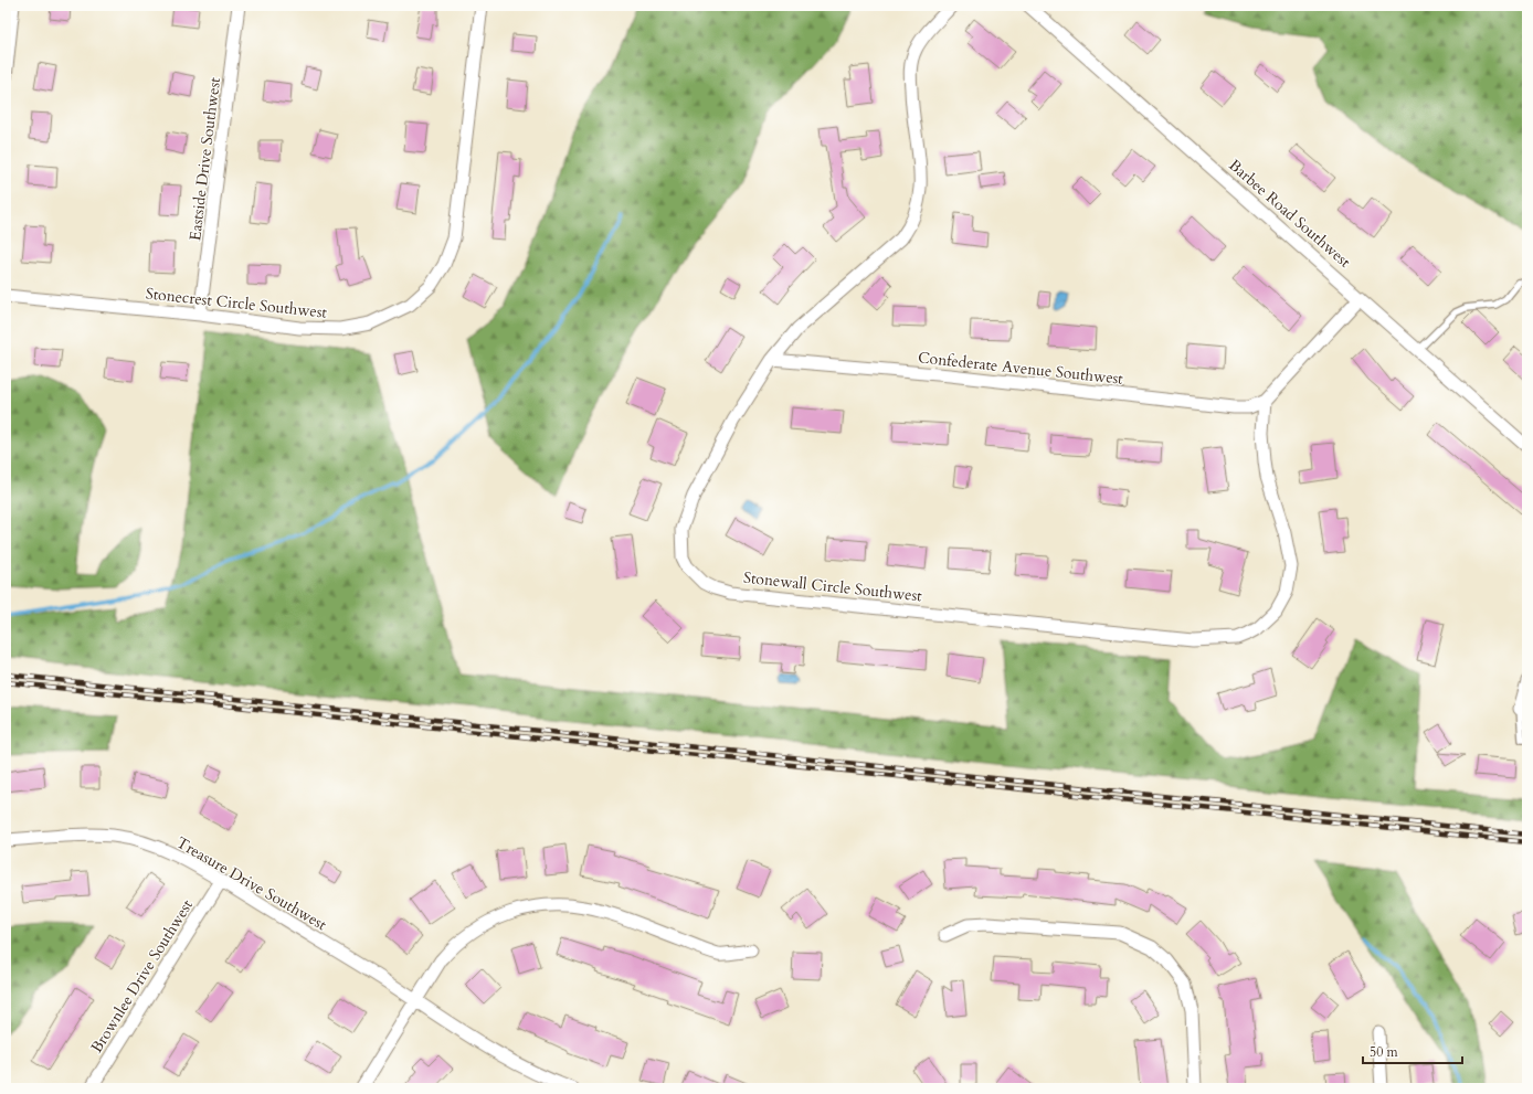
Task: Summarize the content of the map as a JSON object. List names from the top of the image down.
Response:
{
  "streets": {
    "street": [
      "Eastside Drive Southwest",
      "Barbee Road Southwest",
      "Stonecrest Circle Southwest",
      "Confederate Avenue Southwest",
      "Stonewall Circle Southwest",
      "Treasure Drive Southwest",
      "Brownlee Drive Southwest"
    ]
  },
  "crossings": [
    ["Eastside Drive Southwest", "Stonecrest Circle Southwest"],
    ["Confederate Avenue Southwest", "Stonewall Circle Southwest"],
    ["Treasure Drive Southwest", "Brownlee Drive Southwest"]
  ],
  "scale_bar": "50 m"
}
